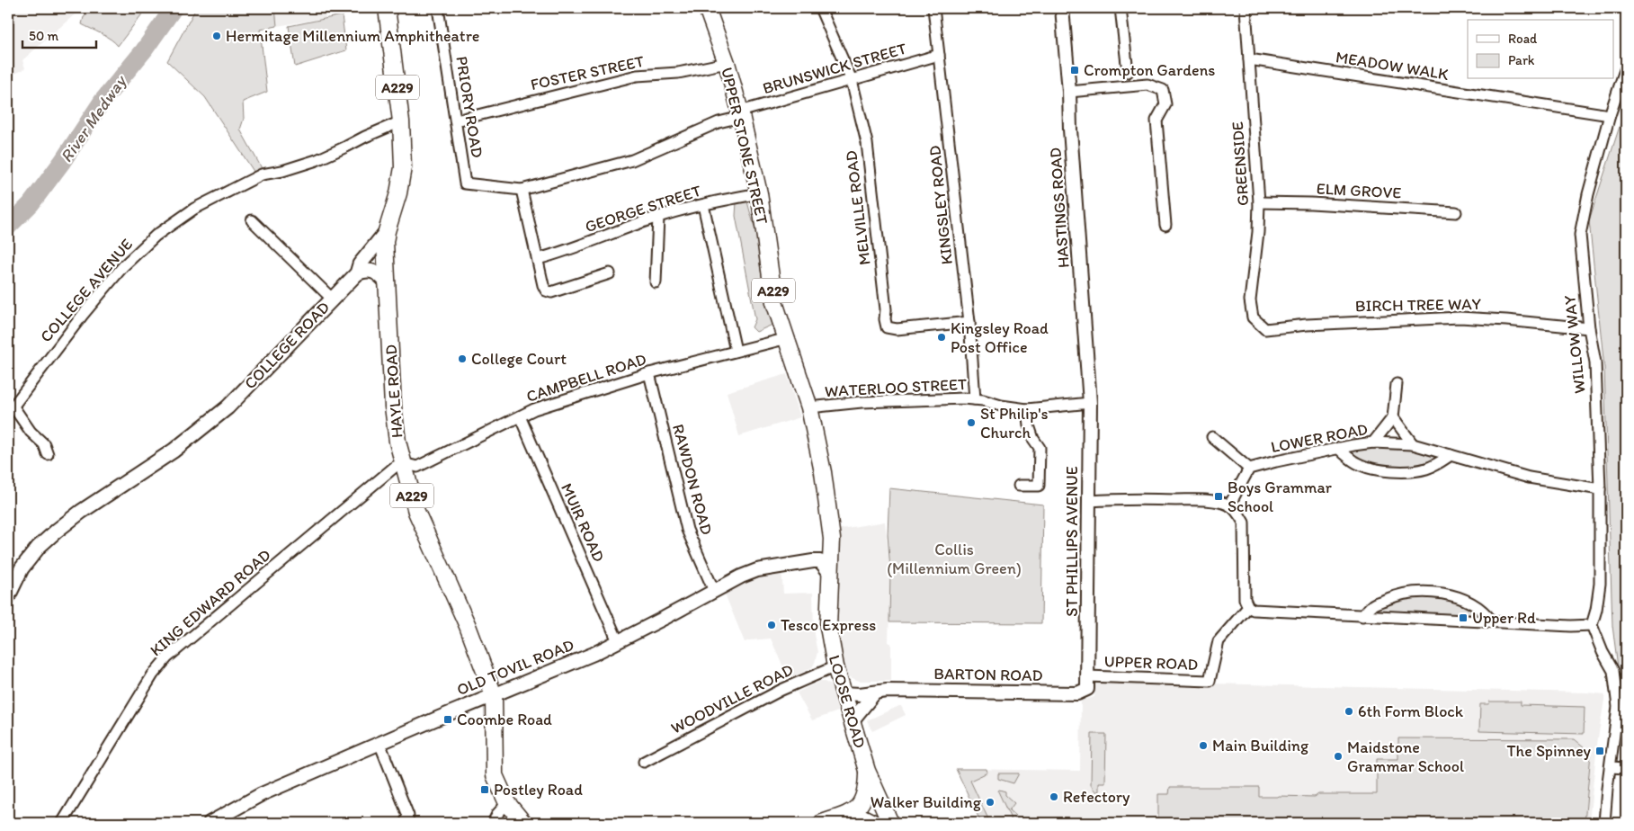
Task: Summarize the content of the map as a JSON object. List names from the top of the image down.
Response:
{
  "streets": {
    "highway": [
      "A229",
      "UPPER STONE STREET",
      "COLLEGE ROAD",
      "HAYLE ROAD",
      "LOOSE ROAD"
    ],
    "street": [
      "MEADOW WALK",
      "BRUNSWICK STREET",
      "FOSTER STREET",
      "PRIORY ROAD",
      "GREENSIDE",
      "ELM GROVE",
      "KINGSLEY ROAD",
      "MELVILLE ROAD",
      "HASTINGS ROAD",
      "GEORGE STREET",
      "COLLEGE AVENUE",
      "BIRCH TREE WAY",
      "WILLOW WAY",
      "CAMPBELL ROAD",
      "WATERLOO STREET",
      "LOWER ROAD",
      "RAWDON ROAD",
      "MUIR ROAD",
      "ST PHILLIPS AVENUE",
      "KING EDWARD ROAD",
      "UPPER ROAD",
      "OLD TOVIL ROAD",
      "BARTON ROAD",
      "WOODVILLE ROAD"
    ]
  },
  "crossings": [
    ["MEADOW WALK", "GREENSIDE"],
    ["MEADOW WALK", "WILLOW WAY"],
    ["BRUNSWICK STREET", "PRIORY ROAD"],
    ["BRUNSWICK STREET", "UPPER STONE STREET"],
    ["BRUNSWICK STREET", "KINGSLEY ROAD"],
    ["BRUNSWICK STREET", "MELVILLE ROAD"],
    ["FOSTER STREET", "PRIORY ROAD"],
    ["FOSTER STREET", "UPPER STONE STREET"],
    ["A229", "HAYLE ROAD"],
    ["A229", "OLD TOVIL ROAD"],
    ["A229", "LOOSE ROAD"],
    ["UPPER STONE STREET", "GEORGE STREET"],
    ["UPPER STONE STREET", "CAMPBELL ROAD"],
    ["UPPER STONE STREET", "WATERLOO STREET"],
    ["UPPER STONE STREET", "OLD TOVIL ROAD"],
    ["UPPER STONE STREET", "LOOSE ROAD"],
    ["GREENSIDE", "ELM GROVE"],
    ["GREENSIDE", "BIRCH TREE WAY"],
    ["KINGSLEY ROAD", "MELVILLE ROAD"],
    ["KINGSLEY ROAD", "WATERLOO STREET"],
    ["HASTINGS ROAD", "WATERLOO STREET"],
    ["HASTINGS ROAD", "ST PHILLIPS AVENUE"],
    ["COLLEGE AVENUE", "COLLEGE ROAD"],
    ["BIRCH TREE WAY", "WILLOW WAY"],
    ["WILLOW WAY", "LOWER ROAD"],
    ["COLLEGE ROAD", "HAYLE ROAD"],
    ["CAMPBELL ROAD", "HAYLE ROAD"],
    ["CAMPBELL ROAD", "RAWDON ROAD"],
    ["CAMPBELL ROAD", "MUIR ROAD"],
    ["CAMPBELL ROAD", "KING EDWARD ROAD"],
    ["WATERLOO STREET", "ST PHILLIPS AVENUE"],
    ["HAYLE ROAD", "KING EDWARD ROAD"],
    ["HAYLE ROAD", "OLD TOVIL ROAD"],
    ["RAWDON ROAD", "OLD TOVIL ROAD"],
    ["MUIR ROAD", "OLD TOVIL ROAD"],
    ["ST PHILLIPS AVENUE", "UPPER ROAD"],
    ["ST PHILLIPS AVENUE", "BARTON ROAD"],
    ["UPPER ROAD", "BARTON ROAD"],
    ["OLD TOVIL ROAD", "LOOSE ROAD"],
    ["BARTON ROAD", "LOOSE ROAD"],
    ["WOODVILLE ROAD", "LOOSE ROAD"]
  ],
  "water": ["River Medway"],
  "parks": ["Collis (Millennium Green)"],
  "places": {
    "other": [
      "Hermitage Millennium Amphitheatre",
      "Kingsley Road Post Office",
      "College Court",
      "St Philip's Church",
      "Tesco Express",
      "6th Form Block",
      "Main Building",
      "Maidstone Grammar School",
      "Refectory",
      "Walker Building"
    ],
    "transit": [
      "Crompton Gardens",
      "Boys Grammar School",
      "Upper Rd",
      "Coombe Road",
      "The Spinney",
      "Postley Road"
    ]
  },
  "legend": ["Road", "Park"],
  "scale_bar": "50 m"
}
